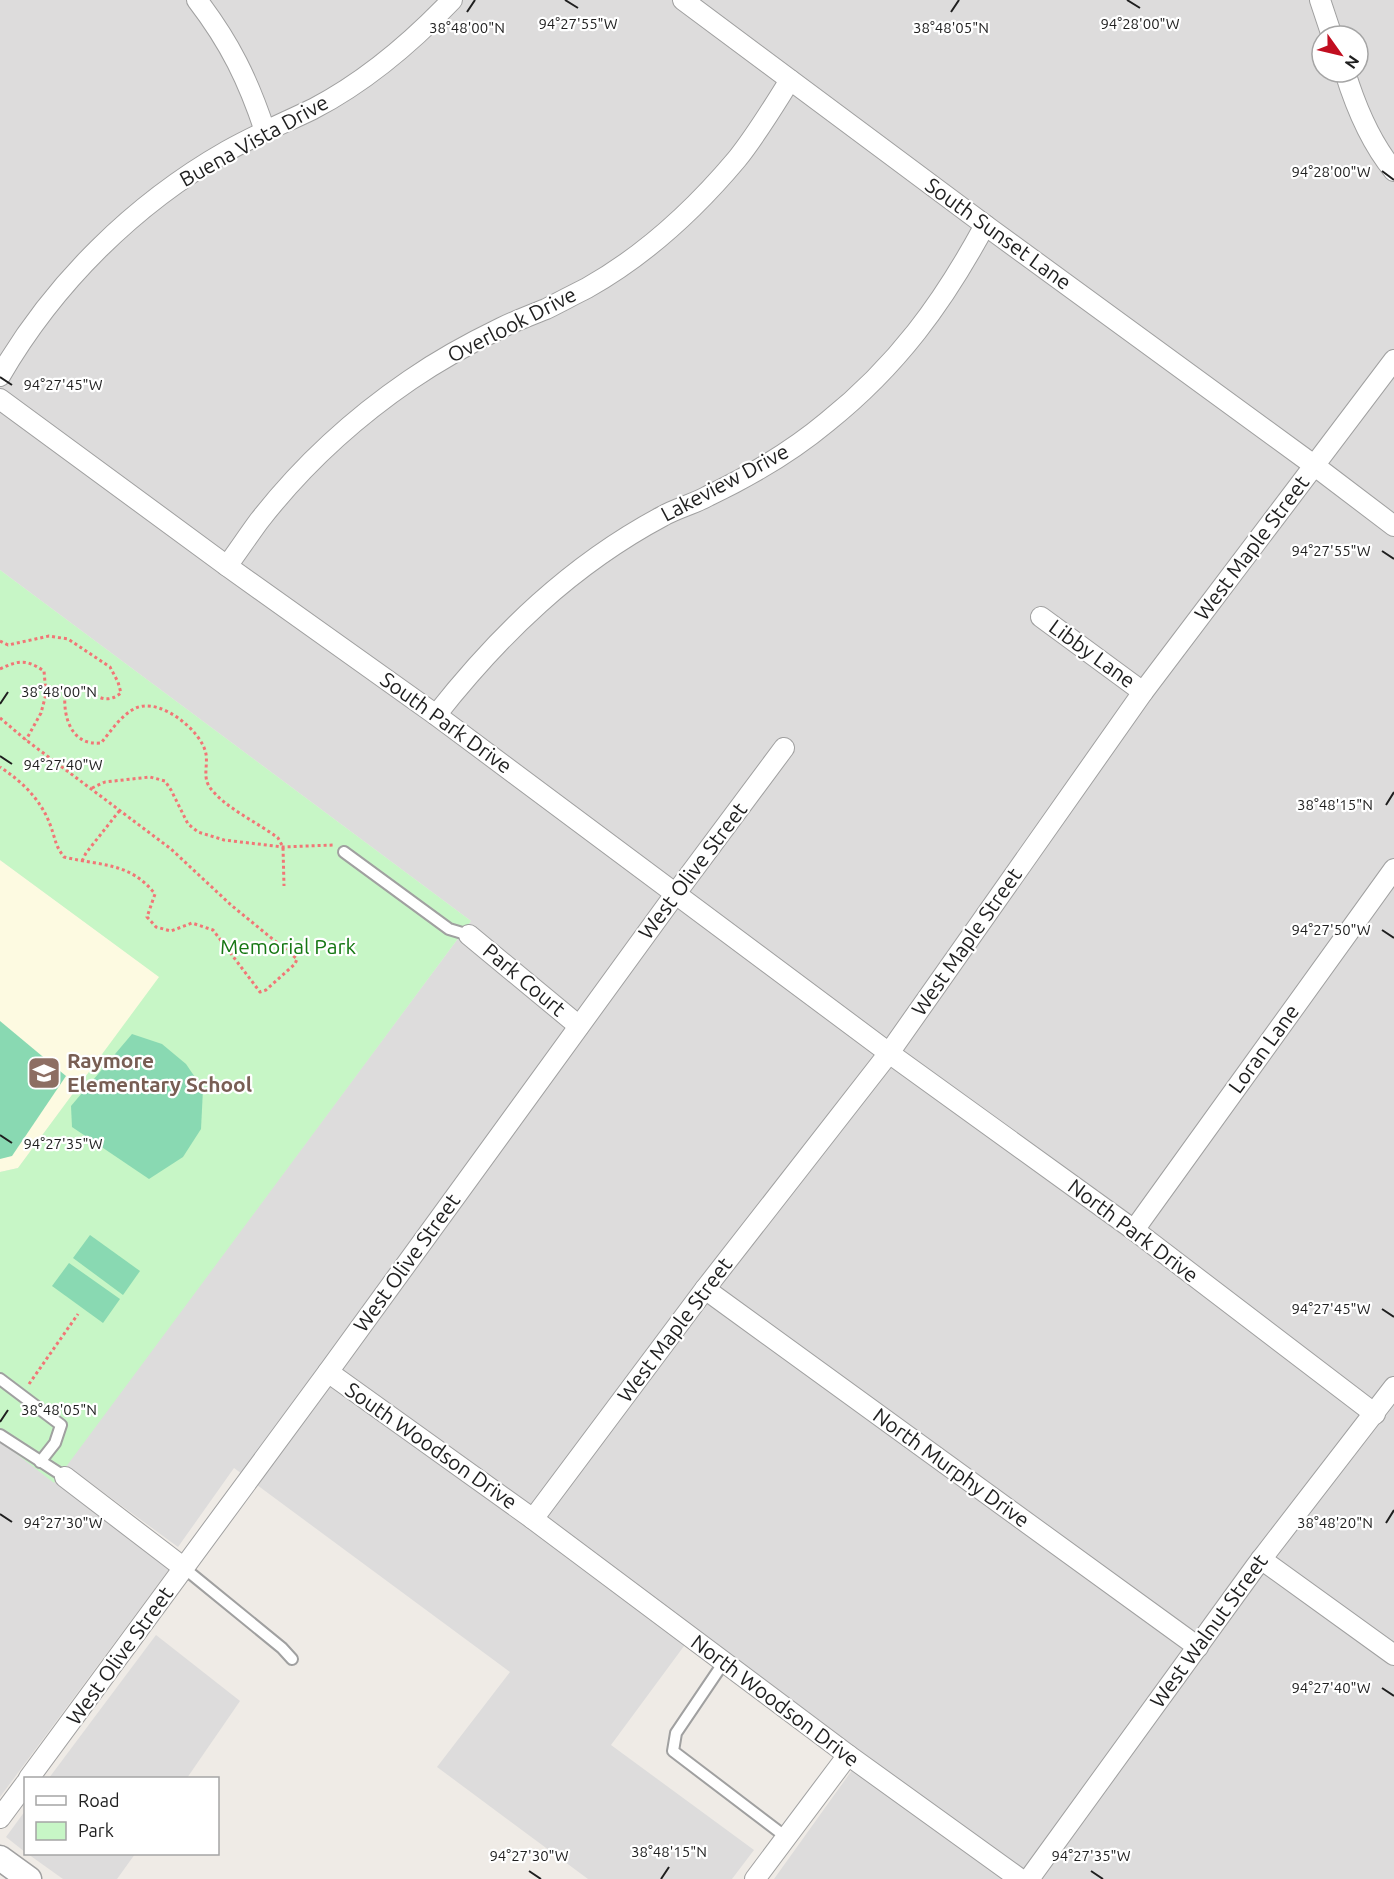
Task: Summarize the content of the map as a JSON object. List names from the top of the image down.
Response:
{
  "streets": {
    "street": [
      "Buena Vista Drive",
      "South Sunset Lane",
      "Overlook Drive",
      "Lakeview Drive",
      "West Maple Street",
      "Libby Lane",
      "South Park Drive",
      "West Olive Street",
      "Park Court",
      "Loran Lane",
      "North Park Drive",
      "South Woodson Drive",
      "North Murphy Drive",
      "West Walnut Street",
      "North Woodson Drive"
    ]
  },
  "crossings": [
    ["South Sunset Lane", "Overlook Drive"],
    ["South Sunset Lane", "Lakeview Drive"],
    ["South Sunset Lane", "West Maple Street"],
    ["Overlook Drive", "South Park Drive"],
    ["Lakeview Drive", "South Park Drive"],
    ["West Maple Street", "Libby Lane"],
    ["West Maple Street", "South Park Drive"],
    ["West Maple Street", "North Park Drive"],
    ["West Maple Street", "South Woodson Drive"],
    ["West Maple Street", "North Murphy Drive"],
    ["West Maple Street", "North Woodson Drive"],
    ["South Park Drive", "West Olive Street"],
    ["South Park Drive", "North Park Drive"],
    ["West Olive Street", "Park Court"],
    ["West Olive Street", "South Woodson Drive"],
    ["Loran Lane", "North Park Drive"],
    ["North Park Drive", "West Walnut Street"],
    ["South Woodson Drive", "North Woodson Drive"],
    ["North Murphy Drive", "West Walnut Street"]
  ],
  "parks": ["Memorial Park"],
  "places": {
    "school or university": ["Raymore Elementary School"]
  },
  "legend": ["Road", "Park"],
  "north": "bottom right",
  "coordinates": [
    "94°27'55\"W",
    "94°28'00\"W",
    "38°48'00\"N",
    "38°48'05\"N",
    "94°27'45\"W",
    "94°27'40\"W",
    "38°48'15\"N",
    "94°27'50\"W",
    "94°27'35\"W",
    "94°27'30\"W",
    "38°48'20\"N"
  ]
}
